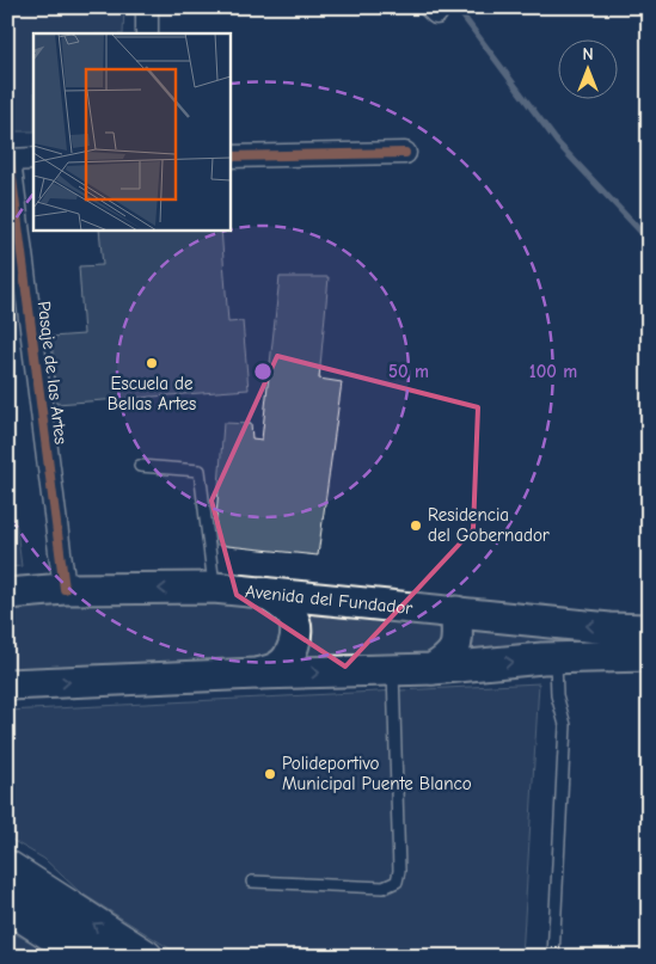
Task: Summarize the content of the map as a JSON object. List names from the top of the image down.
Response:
{
  "streets": {
    "main road": ["Avenida del Fundador"],
    "street": ["Pasaje de las Artes"]
  },
  "crossings": [
    ["Pasaje de las Artes", "Avenida del Fundador"]
  ],
  "places": ["Escuela de Bellas Artes", "Residencia del Gobernador", "Polideportivo Municipal Puente Blanco"],
  "north": "top",
  "rings": ["50 m", "100 m"]
}
